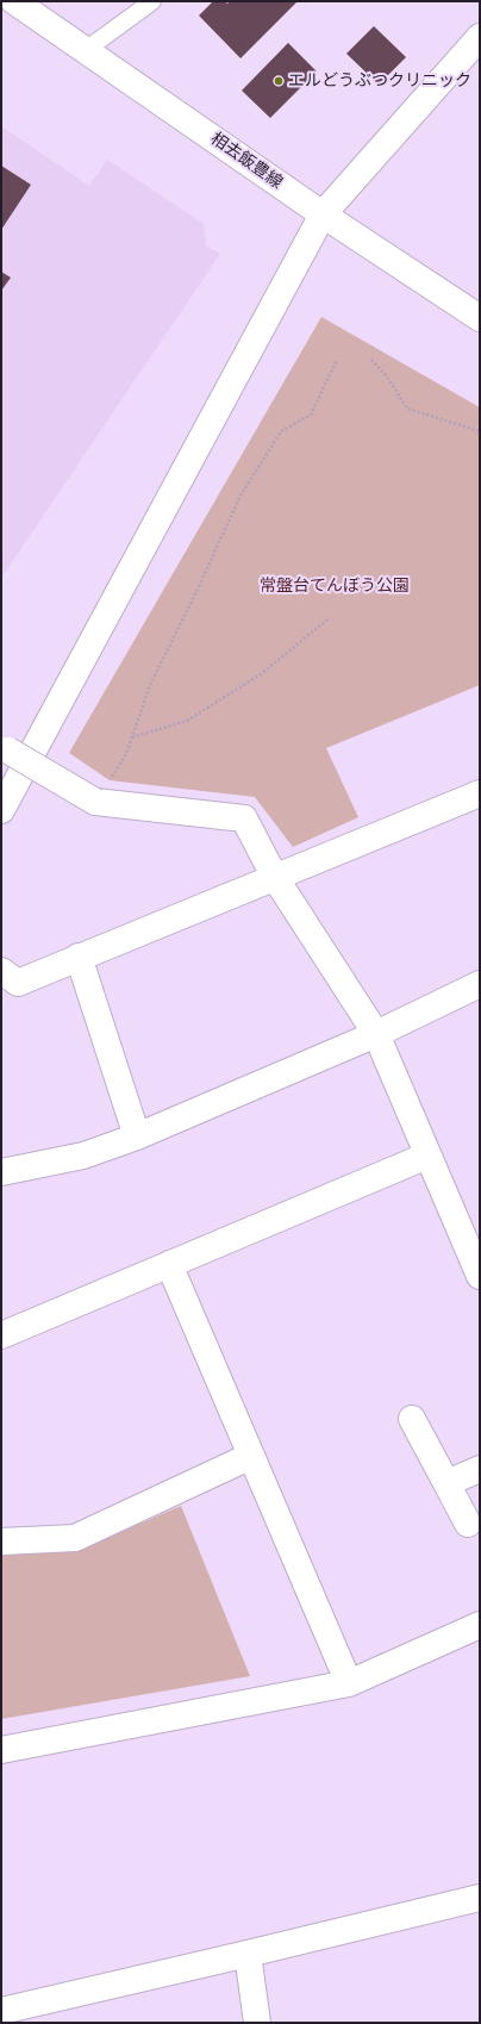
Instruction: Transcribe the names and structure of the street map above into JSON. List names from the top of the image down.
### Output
{
  "streets": {
    "street": ["相去飯豊線"]
  },
  "parks": ["常盤台てんぼう公園"],
  "places": ["エルどうぶつクリニック"]
}
